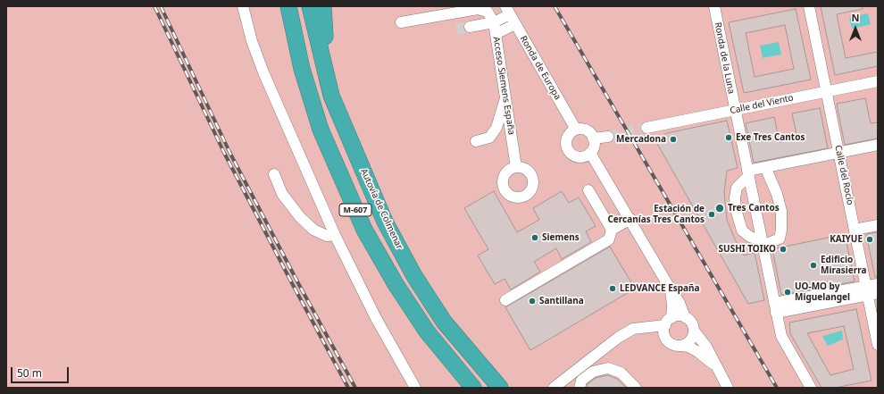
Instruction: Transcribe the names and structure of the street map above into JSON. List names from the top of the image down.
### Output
{
  "streets": {
    "highway": ["Autovía de Colmenar", "M-607"],
    "street": [
      "Ronda de la Luna",
      "Ronda de Europa",
      "Acceso Siemens España",
      "Calle del Viento",
      "Calle del Rocío"
    ]
  },
  "crossings": [
    ["Ronda de la Luna", "Calle del Viento"],
    ["Calle del Viento", "Calle del Rocío"]
  ],
  "places": [
    "Exe Tres Cantos",
    "Mercadona",
    "Tres Cantos",
    "Estación de Cercanías Tres Cantos",
    "Siemens",
    "KAIYUE",
    "SUSHI TOIKO",
    "Edificio Mirasierra",
    "LEDVANCE España",
    "UO-MO by Miguelangel",
    "Santillana"
  ],
  "scale_bar": "50 m",
  "north": "top"
}
